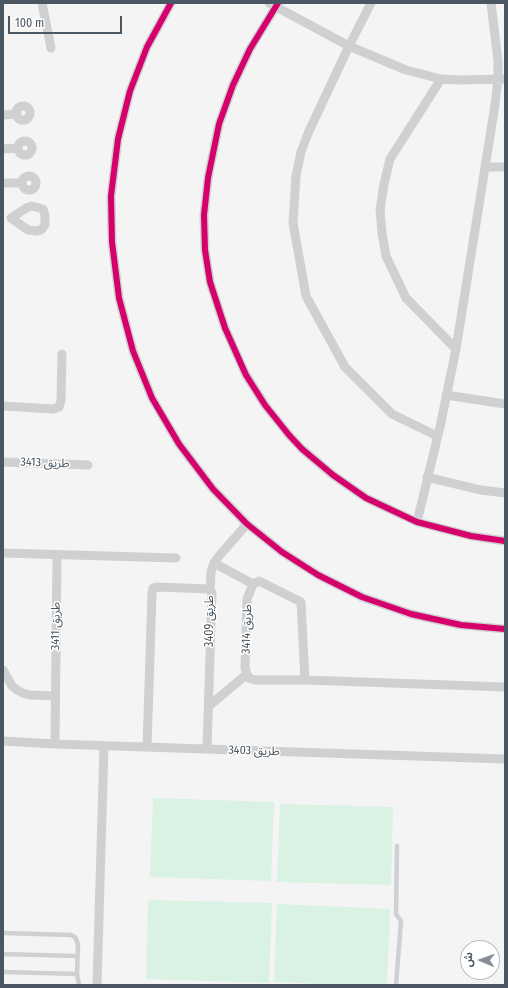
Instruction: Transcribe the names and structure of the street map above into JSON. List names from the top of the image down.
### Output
{
  "streets": {
    "street": [
      "طريق 3413",
      "طريق 3409",
      "طريق 3411",
      "طريق 3414",
      "طريق 3403"
    ]
  },
  "crossings": [
    ["طريق 3409", "طريق 3403"],
    ["طريق 3411", "طريق 3403"]
  ],
  "scale_bar": "100 m",
  "north": "left"
}
